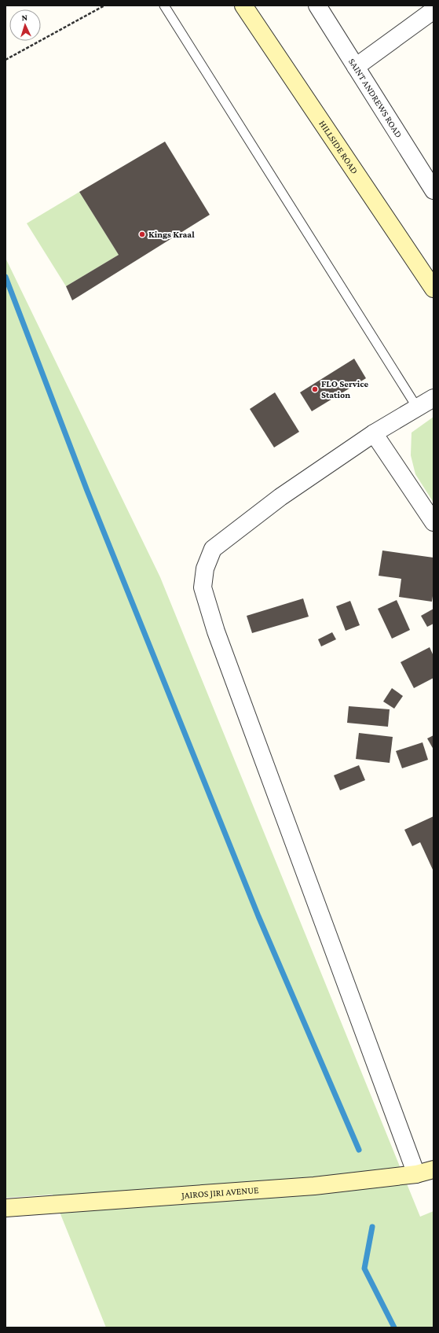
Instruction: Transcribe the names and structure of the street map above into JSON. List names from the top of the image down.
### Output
{
  "streets": {
    "main road": ["HILLSIDE ROAD", "JAIROS JIRI AVENUE"],
    "street": ["SAINT ANDREWS ROAD"]
  },
  "places": ["Kings Kraal", "FLO Service Station"],
  "north": "top"
}
